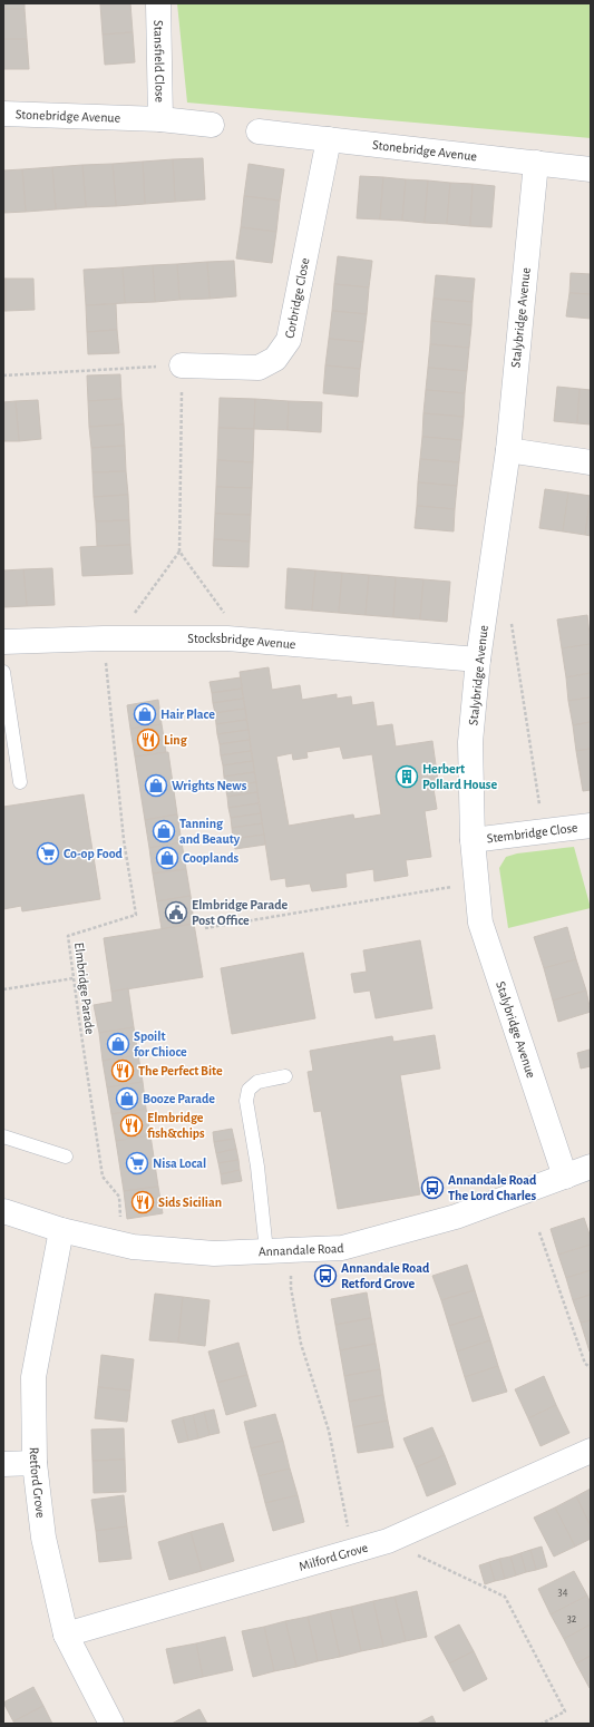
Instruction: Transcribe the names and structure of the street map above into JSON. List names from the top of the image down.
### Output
{
  "streets": {
    "street": [
      "Stansfield Close",
      "Stonebridge Avenue",
      "Corbridge Close",
      "Stalybridge Avenue",
      "Stocksbridge Avenue",
      "Stembridge Close",
      "Annandale Road",
      "Retford Grove",
      "Milford Grove"
    ],
    "path": ["Elmbridge Parade"]
  },
  "crossings": [
    ["Stansfield Close", "Stonebridge Avenue"],
    ["Stonebridge Avenue", "Corbridge Close"],
    ["Stonebridge Avenue", "Stalybridge Avenue"],
    ["Stalybridge Avenue", "Stocksbridge Avenue"],
    ["Stalybridge Avenue", "Stembridge Close"],
    ["Stalybridge Avenue", "Annandale Road"],
    ["Stocksbridge Avenue", "Elmbridge Parade"],
    ["Elmbridge Parade", "Annandale Road"],
    ["Annandale Road", "Retford Grove"],
    ["Retford Grove", "Milford Grove"]
  ],
  "places": {
    "shop": [
      "Hair Place",
      "Wrights News",
      "Tanning and Beauty",
      "Cooplands",
      "Spoilt for Chioce",
      "Booze Parade"
    ],
    "restaurant": [
      "Ling",
      "The Perfect Bite",
      "Elmbridge fish&chips",
      "Sids Sicilian"
    ],
    "building": ["Herbert Pollard House"],
    "supermarket": ["Co-op Food", "Nisa Local"],
    "public building": ["Elmbridge Parade Post Office"],
    "bus stop": ["Annandale Road The Lord Charles", "Annandale Road Retford Grove"]
  },
  "house_numbers": ["34", "32"]
}
